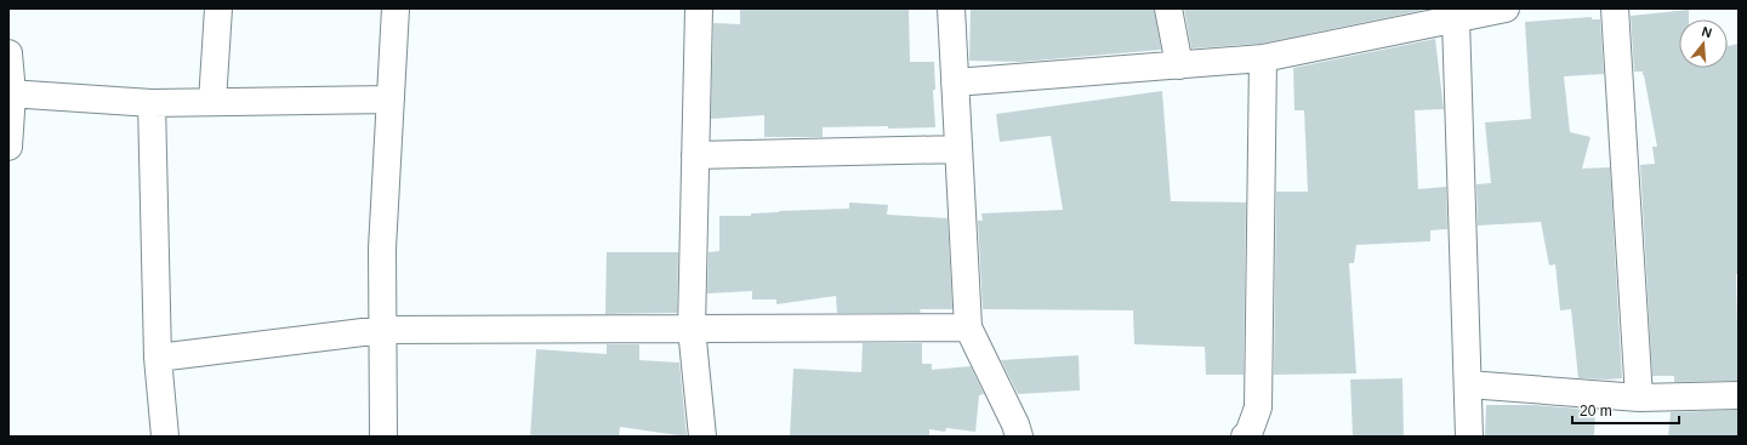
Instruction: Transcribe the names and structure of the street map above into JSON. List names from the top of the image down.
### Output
{
  "scale_bar": "20 m",
  "north": "top"
}
